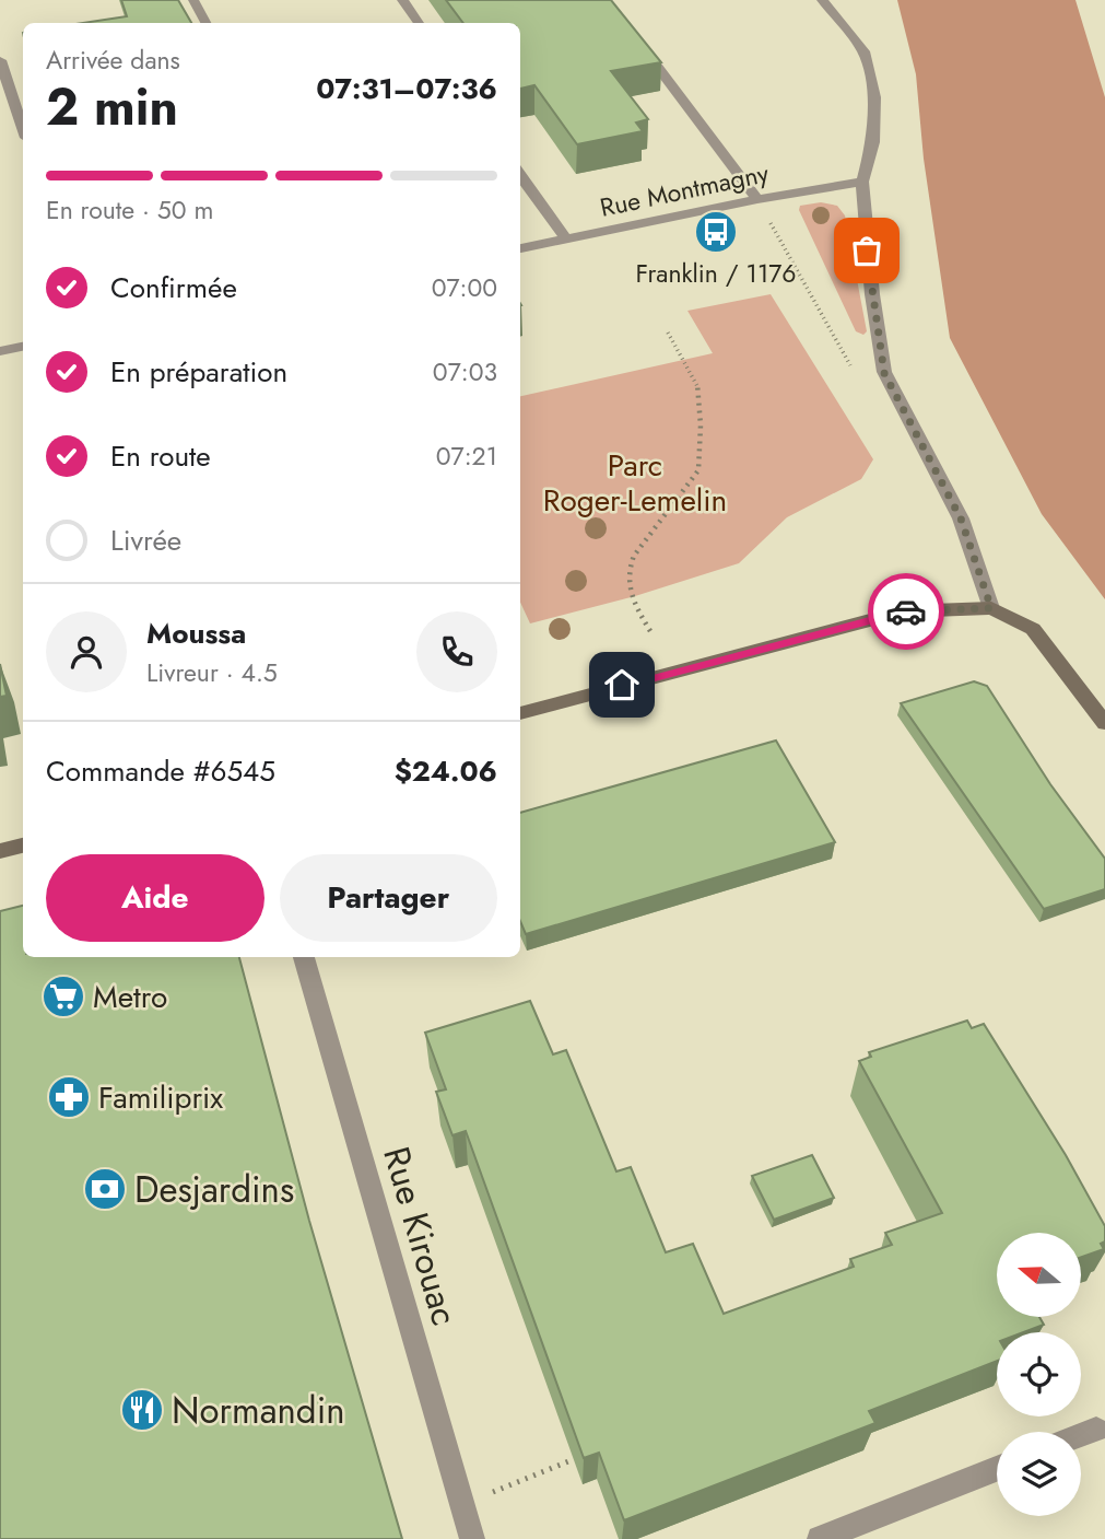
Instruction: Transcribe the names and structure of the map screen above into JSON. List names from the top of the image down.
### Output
{
  "streets": {
    "street": ["Rue Montmagny", "Rue Kirouac"]
  },
  "parks": ["Parc Roger-Lemelin"],
  "places": {
    "bus stop": ["Franklin / 1176"],
    "supermarket": ["Metro"],
    "pharmacy": ["Familiprix"],
    "bank": ["Desjardins"],
    "restaurant": ["Normandin"]
  },
  "north": "left",
  "page": {
    "heading": ["2 min", "Arrivée dans", "07:31–07:36"],
    "panel": [
      "Moussa",
      "Livreur · 4.5",
      "Commande #6545",
      "$24.06"
    ],
    "bar": "En route · 50 m",
    "list": [
      ["Confirmée", "07:00"],
      ["En préparation", "07:03"],
      ["En route", "07:21"],
      "Livrée"
    ],
    "buttons": ["Aide", "Partager"]
  }
}
